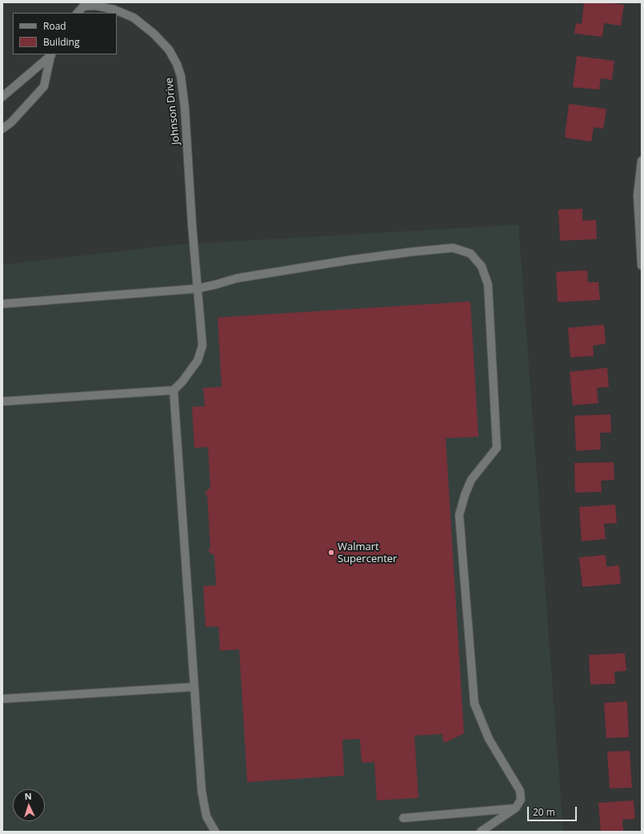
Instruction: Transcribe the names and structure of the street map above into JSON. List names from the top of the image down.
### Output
{
  "streets": {
    "street": ["Johnson Drive"]
  },
  "places": ["Walmart Supercenter"],
  "legend": ["Road", "Building"],
  "scale_bar": "20 m",
  "north": "top"
}
